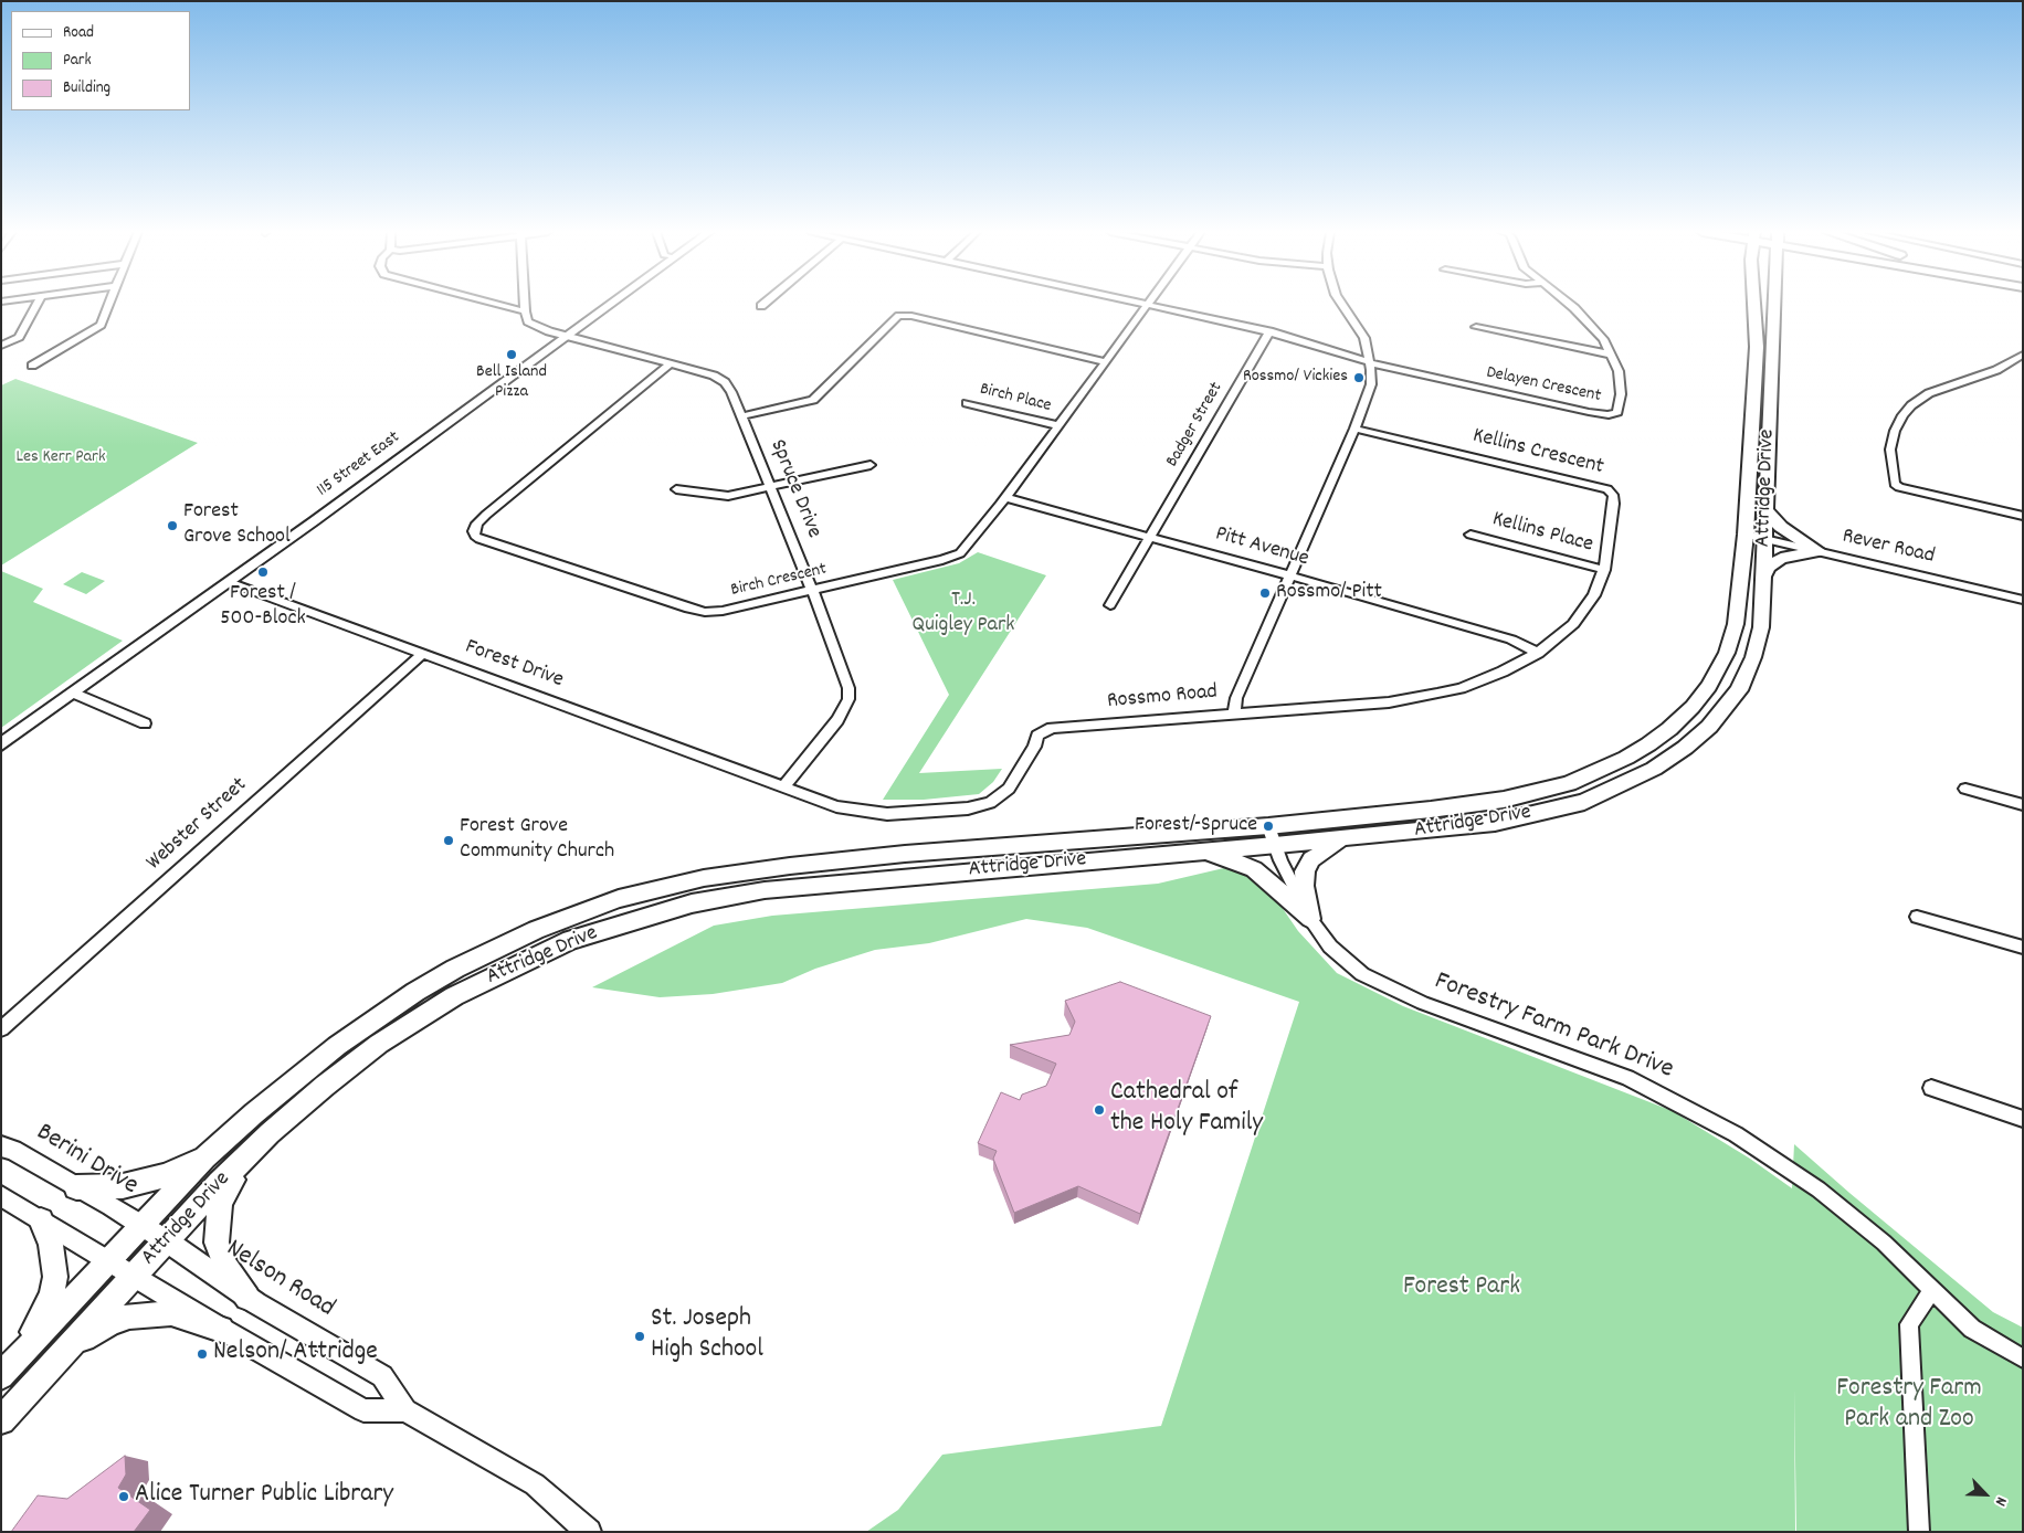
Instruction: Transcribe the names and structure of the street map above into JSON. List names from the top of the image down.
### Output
{
  "streets": {
    "main road": ["Attridge Drive"],
    "street": [
      "Delayen Crescent",
      "Birch Place",
      "Badger Street",
      "Kellins Crescent",
      "115 Street East",
      "Spruce Drive",
      "Kellins Place",
      "Pitt Avenue",
      "Rever Road",
      "Birch Crescent",
      "Forest Drive",
      "Rossmo Road",
      "Webster Street",
      "Forestry Farm Park Drive",
      "Berini Drive",
      "Nelson Road"
    ]
  },
  "crossings": [
    ["Delayen Crescent", "Rossmo Road"],
    ["Birch Place", "Birch Crescent"],
    ["Badger Street", "Pitt Avenue"],
    ["Kellins Crescent", "Kellins Place"],
    ["Kellins Crescent", "Pitt Avenue"],
    ["Kellins Crescent", "Rossmo Road"],
    ["115 Street East", "Spruce Drive"],
    ["115 Street East", "Forest Drive"],
    ["Attridge Drive", "Rever Road"],
    ["Attridge Drive", "Forestry Farm Park Drive"],
    ["Attridge Drive", "Berini Drive"],
    ["Attridge Drive", "Nelson Road"],
    ["Spruce Drive", "Birch Crescent"],
    ["Spruce Drive", "Forest Drive"],
    ["Spruce Drive", "Rossmo Road"],
    ["Pitt Avenue", "Birch Crescent"],
    ["Pitt Avenue", "Rossmo Road"],
    ["Forest Drive", "Rossmo Road"],
    ["Forest Drive", "Webster Street"],
    ["Berini Drive", "Nelson Road"]
  ],
  "parks": [
    "Les Kerr Park",
    "T.J. Quigley Park",
    "Forest Park",
    "Forestry Farm Park and Zoo"
  ],
  "places": [
    "Bell Island Pizza",
    "Rossmo/ Vickies",
    "Forest Grove School",
    "Forest / 500-Block",
    "Rossmo/ Pitt",
    "Forest/ Spruce",
    "Forest Grove Community Church",
    "Cathedral of the Holy Family",
    "St. Joseph High School",
    "Nelson/ Attridge",
    "Alice Turner Public Library"
  ],
  "legend": ["Road", "Park", "Building"],
  "north": "bottom right"
}
